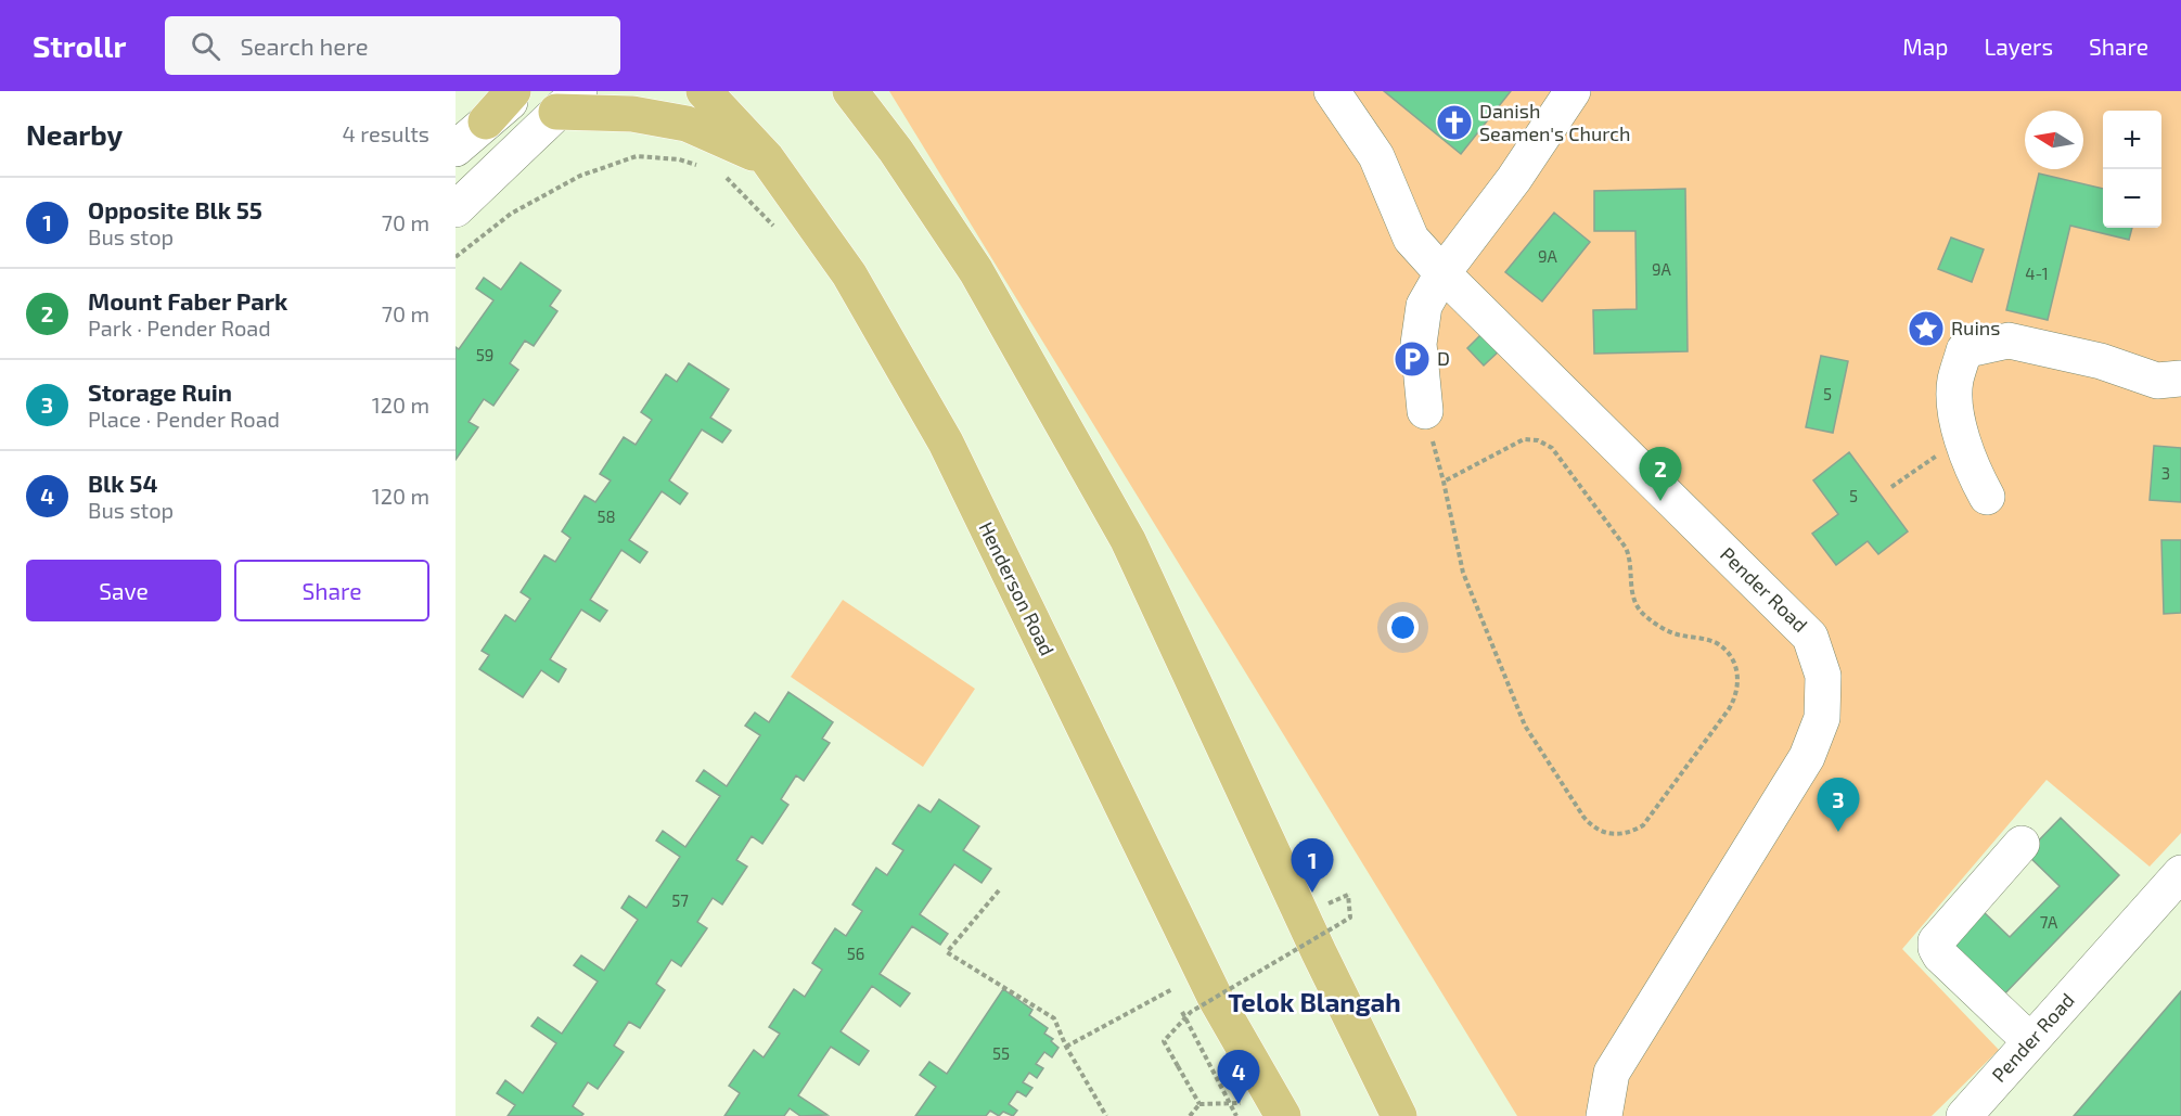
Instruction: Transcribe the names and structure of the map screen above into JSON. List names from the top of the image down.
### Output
{
  "streets": {
    "main road": ["Henderson Road"],
    "street": ["Pender Road"]
  },
  "districts": ["Telok Blangah"],
  "places": {
    "church": ["Danish Seamen's Church"],
    "place": ["Ruins"],
    "parking": ["D"]
  },
  "house_numbers": [
    "9A",
    "9A",
    "4-1",
    "59",
    "5",
    "3",
    "5",
    "58",
    "57",
    "7A",
    "56",
    "55"
  ],
  "north": "left",
  "page": {
    "header": "Strollr",
    "search": "Search here",
    "nav": ["Map", "Layers", "Share"],
    "heading": ["Nearby", "4 results"],
    "map_buttons": ["+", "−"],
    "list": [
      {
        "mark": "1",
        "name": "Opposite Blk 55",
        "note": "Bus stop",
        "value": "70 m"
      },
      {
        "mark": "2",
        "name": "Mount Faber Park",
        "note": "Park · Pender Road",
        "value": "70 m"
      },
      {
        "mark": "3",
        "name": "Storage Ruin",
        "note": "Place · Pender Road",
        "value": "120 m"
      },
      {
        "mark": "4",
        "name": "Blk 54",
        "note": "Bus stop",
        "value": "120 m"
      }
    ],
    "pins": [
      "2",
      "3",
      "1",
      "4"
    ],
    "buttons": ["Save", "Share"]
  }
}
